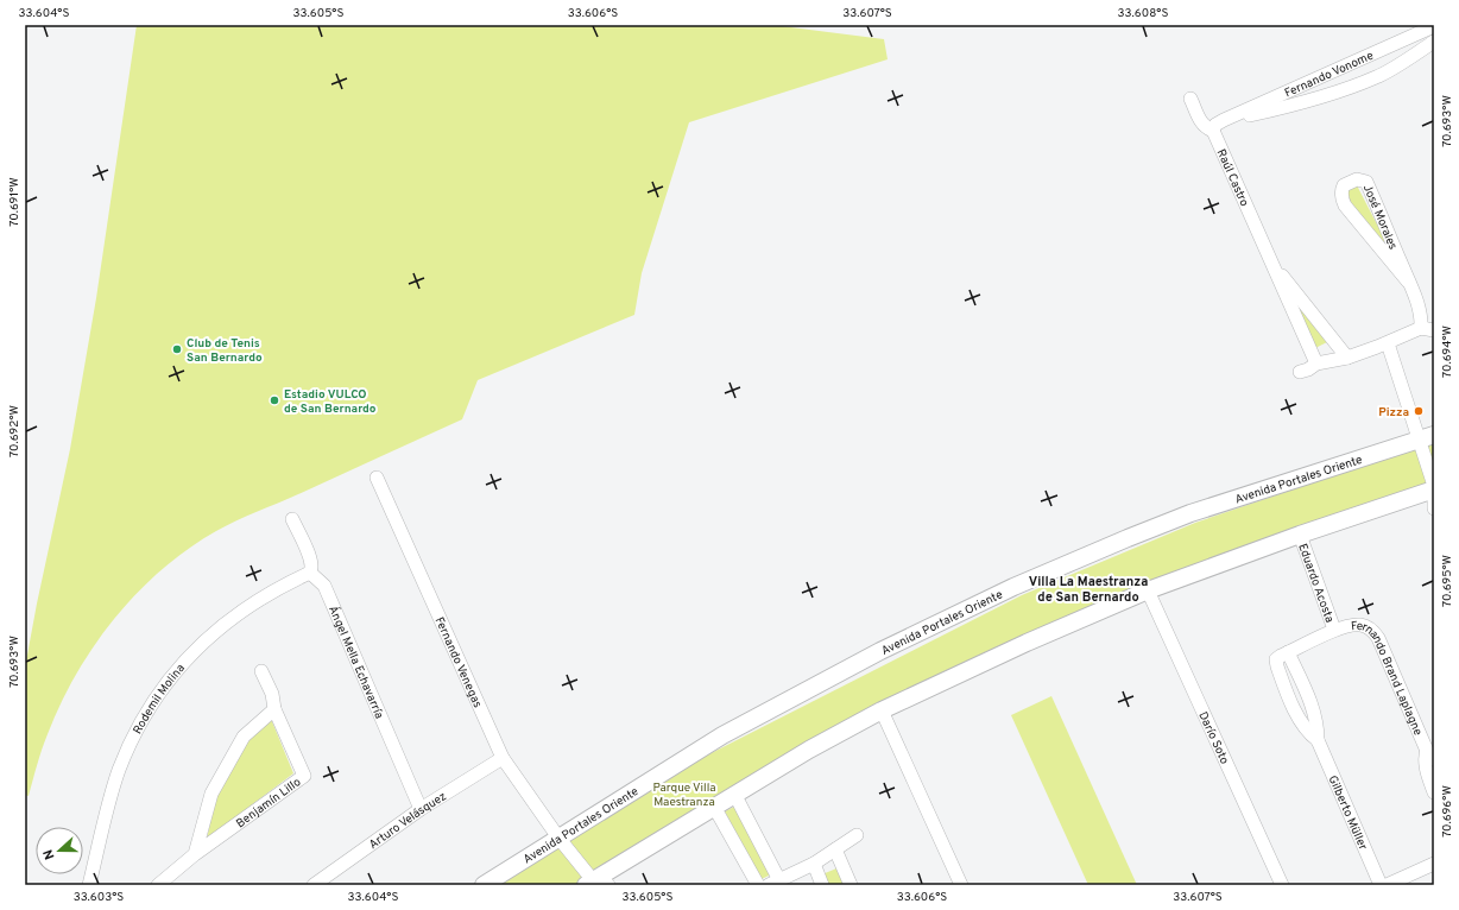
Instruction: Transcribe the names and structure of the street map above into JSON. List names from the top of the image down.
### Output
{
  "streets": {
    "street": [
      "Fernando Vonome",
      "Raúl Castro",
      "José Morales",
      "Avenida Portales Oriente",
      "Eduardo Acosta",
      "Ángel Mella Echavarría",
      "Fernando Venegas",
      "Fernando Brand Laplagne",
      "Rodemil Molina",
      "Darío Soto",
      "Benjamín Lillo",
      "Gilberto Müller",
      "Arturo Velásquez"
    ]
  },
  "crossings": [
    ["Fernando Vonome", "Raúl Castro"],
    ["Avenida Portales Oriente", "Fernando Venegas"],
    ["Eduardo Acosta", "Fernando Brand Laplagne"],
    ["Eduardo Acosta", "Gilberto Müller"],
    ["Ángel Mella Echavarría", "Rodemil Molina"],
    ["Ángel Mella Echavarría", "Arturo Velásquez"],
    ["Fernando Venegas", "Arturo Velásquez"],
    ["Fernando Brand Laplagne", "Gilberto Müller"]
  ],
  "districts": ["Villa La Maestranza de San Bernardo"],
  "parks": ["Parque Villa Maestranza"],
  "places": ["Club de Tenis San Bernardo", "Estadio VULCO de San Bernardo", "Pizza"],
  "north": "left",
  "coordinates": [
    "33.604°S",
    "33.605°S",
    "33.606°S",
    "33.607°S",
    "33.608°S",
    "70.693°W",
    "70.691°W",
    "70.694°W",
    "70.692°W",
    "70.695°W",
    "70.696°W",
    "33.603°S"
  ]
}
